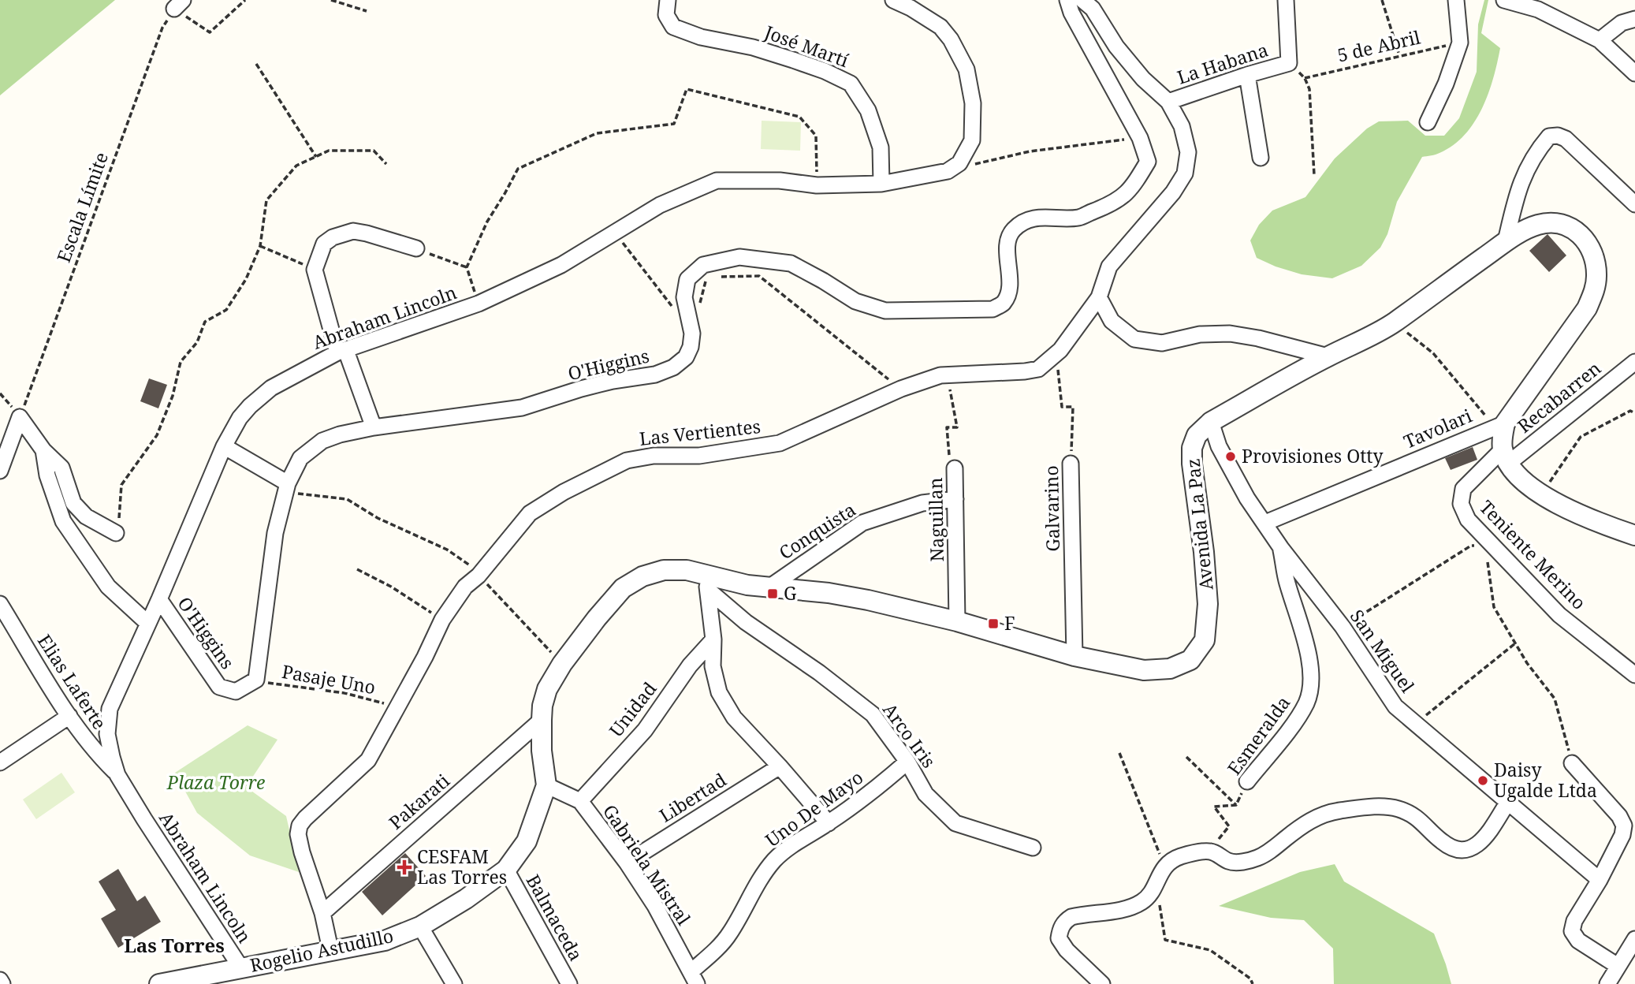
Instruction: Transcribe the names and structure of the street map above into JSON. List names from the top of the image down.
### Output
{
  "streets": {
    "street": [
      "José Martí",
      "La Habana",
      "Abraham Lincoln",
      "O'Higgins",
      "Recabarren",
      "Tavolari",
      "Las Vertientes",
      "Galvarino",
      "Naguillan",
      "Avenida La Paz",
      "Conquista",
      "Teniente Merino",
      "San Miguel",
      "Elias Laferte",
      "Unidad",
      "Arco Iris",
      "Esmeralda",
      "Libertad",
      "Pakarati",
      "Uno De Mayo",
      "Gabriela Mistral",
      "Balmaceda",
      "Rogelio Astudillo"
    ],
    "path": ["5 de Abril", "Escala Límite", "Pasaje Uno"]
  },
  "crossings": [
    ["José Martí", "Abraham Lincoln"],
    ["La Habana", "Las Vertientes"],
    ["Abraham Lincoln", "O'Higgins"],
    ["Abraham Lincoln", "Elias Laferte"],
    ["Abraham Lincoln", "Rogelio Astudillo"],
    ["O'Higgins", "Pasaje Uno"],
    ["Recabarren", "Teniente Merino"],
    ["Tavolari", "Avenida La Paz"],
    ["Tavolari", "San Miguel"],
    ["Las Vertientes", "Naguillan"],
    ["Las Vertientes", "Pasaje Uno"],
    ["Las Vertientes", "Pakarati"],
    ["Las Vertientes", "Rogelio Astudillo"],
    ["Galvarino", "Avenida La Paz"],
    ["Naguillan", "Avenida La Paz"],
    ["Naguillan", "Conquista"],
    ["Avenida La Paz", "Conquista"],
    ["Avenida La Paz", "San Miguel"],
    ["Avenida La Paz", "Arco Iris"],
    ["Avenida La Paz", "Pakarati"],
    ["Avenida La Paz", "Rogelio Astudillo"],
    ["San Miguel", "Esmeralda"],
    ["Unidad", "Gabriela Mistral"],
    ["Arco Iris", "Uno De Mayo"],
    ["Libertad", "Gabriela Mistral"],
    ["Pakarati", "Rogelio Astudillo"],
    ["Uno De Mayo", "Gabriela Mistral"],
    ["Gabriela Mistral", "Rogelio Astudillo"],
    ["Balmaceda", "Rogelio Astudillo"]
  ],
  "districts": ["Las Torres"],
  "parks": ["Plaza Torre"],
  "places": {
    "other": ["Provisiones Otty", "Daisy Ugalde Ltda"],
    "transit": ["G", "F"],
    "health": ["CESFAM Las Torres"]
  }
}
